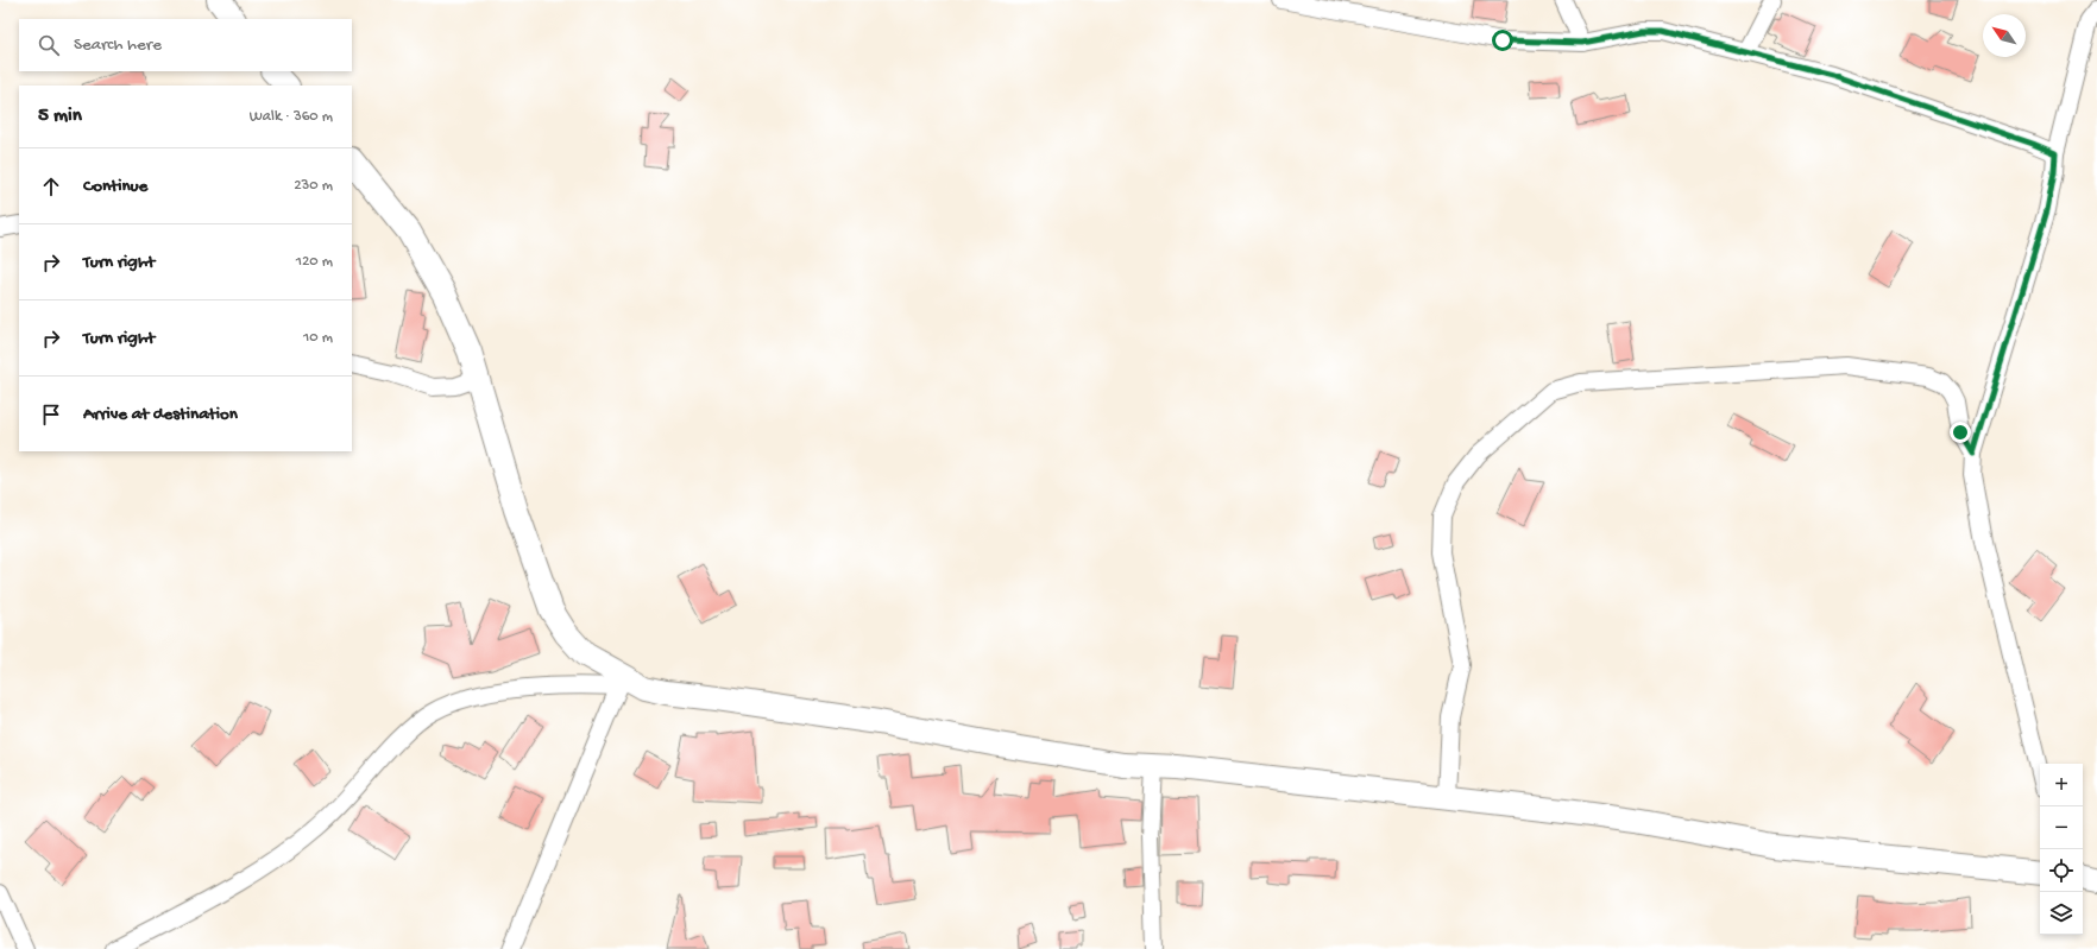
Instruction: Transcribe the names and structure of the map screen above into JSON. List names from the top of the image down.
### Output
{
  "north": "top left",
  "page": {
    "search": "Search here",
    "heading": ["5 min", "Walk · 360 m"],
    "list": [
      ["Continue", "230 m"],
      ["Turn right", "120 m"],
      ["Turn right", "10 m"],
      "Arrive at destination"
    ],
    "map_buttons": ["+", "−"]
  }
}
